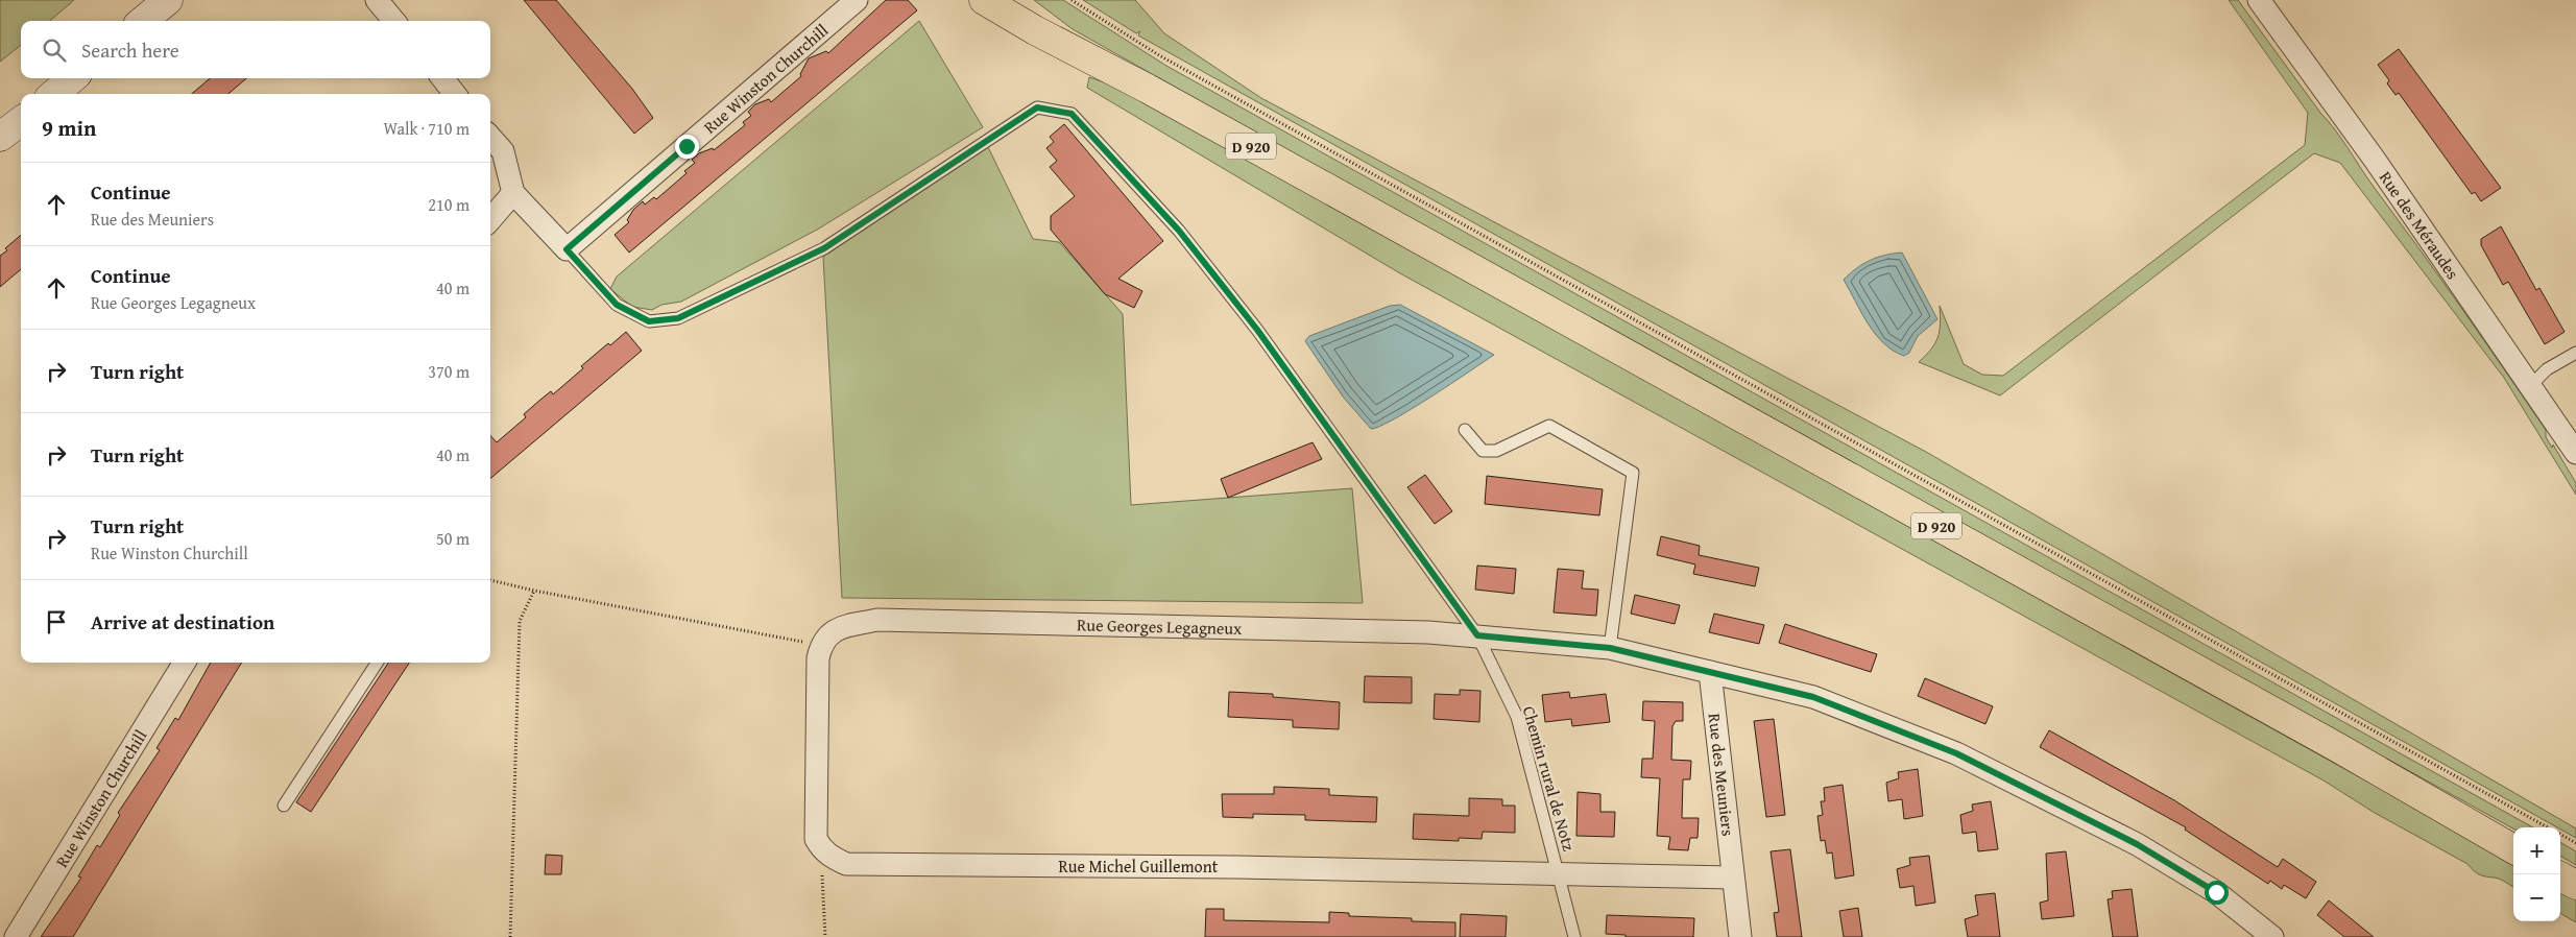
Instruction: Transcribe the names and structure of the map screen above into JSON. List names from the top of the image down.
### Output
{
  "streets": {
    "main road": ["D 920"],
    "street": [
      "Rue Winston Churchill",
      "Rue des Méraudes",
      "Rue Georges Legagneux",
      "Rue des Meuniers",
      "Rue Michel Guillemont"
    ],
    "lane": ["Chemin rural de Notz"]
  },
  "crossings": [
    ["Rue Winston Churchill", "Chemin rural de Notz"],
    ["Rue Georges Legagneux", "Chemin rural de Notz"],
    ["Chemin rural de Notz", "Rue Michel Guillemont"]
  ],
  "page": {
    "search": "Search here",
    "heading": ["9 min", "Walk · 710 m"],
    "list": [
      ["Continue", "Rue des Meuniers", "210 m"],
      ["Continue", "Rue Georges Legagneux", "40 m"],
      ["Turn right", "370 m"],
      ["Turn right", "40 m"],
      ["Turn right", "Rue Winston Churchill", "50 m"],
      "Arrive at destination"
    ],
    "map_buttons": ["+", "−"]
  }
}
